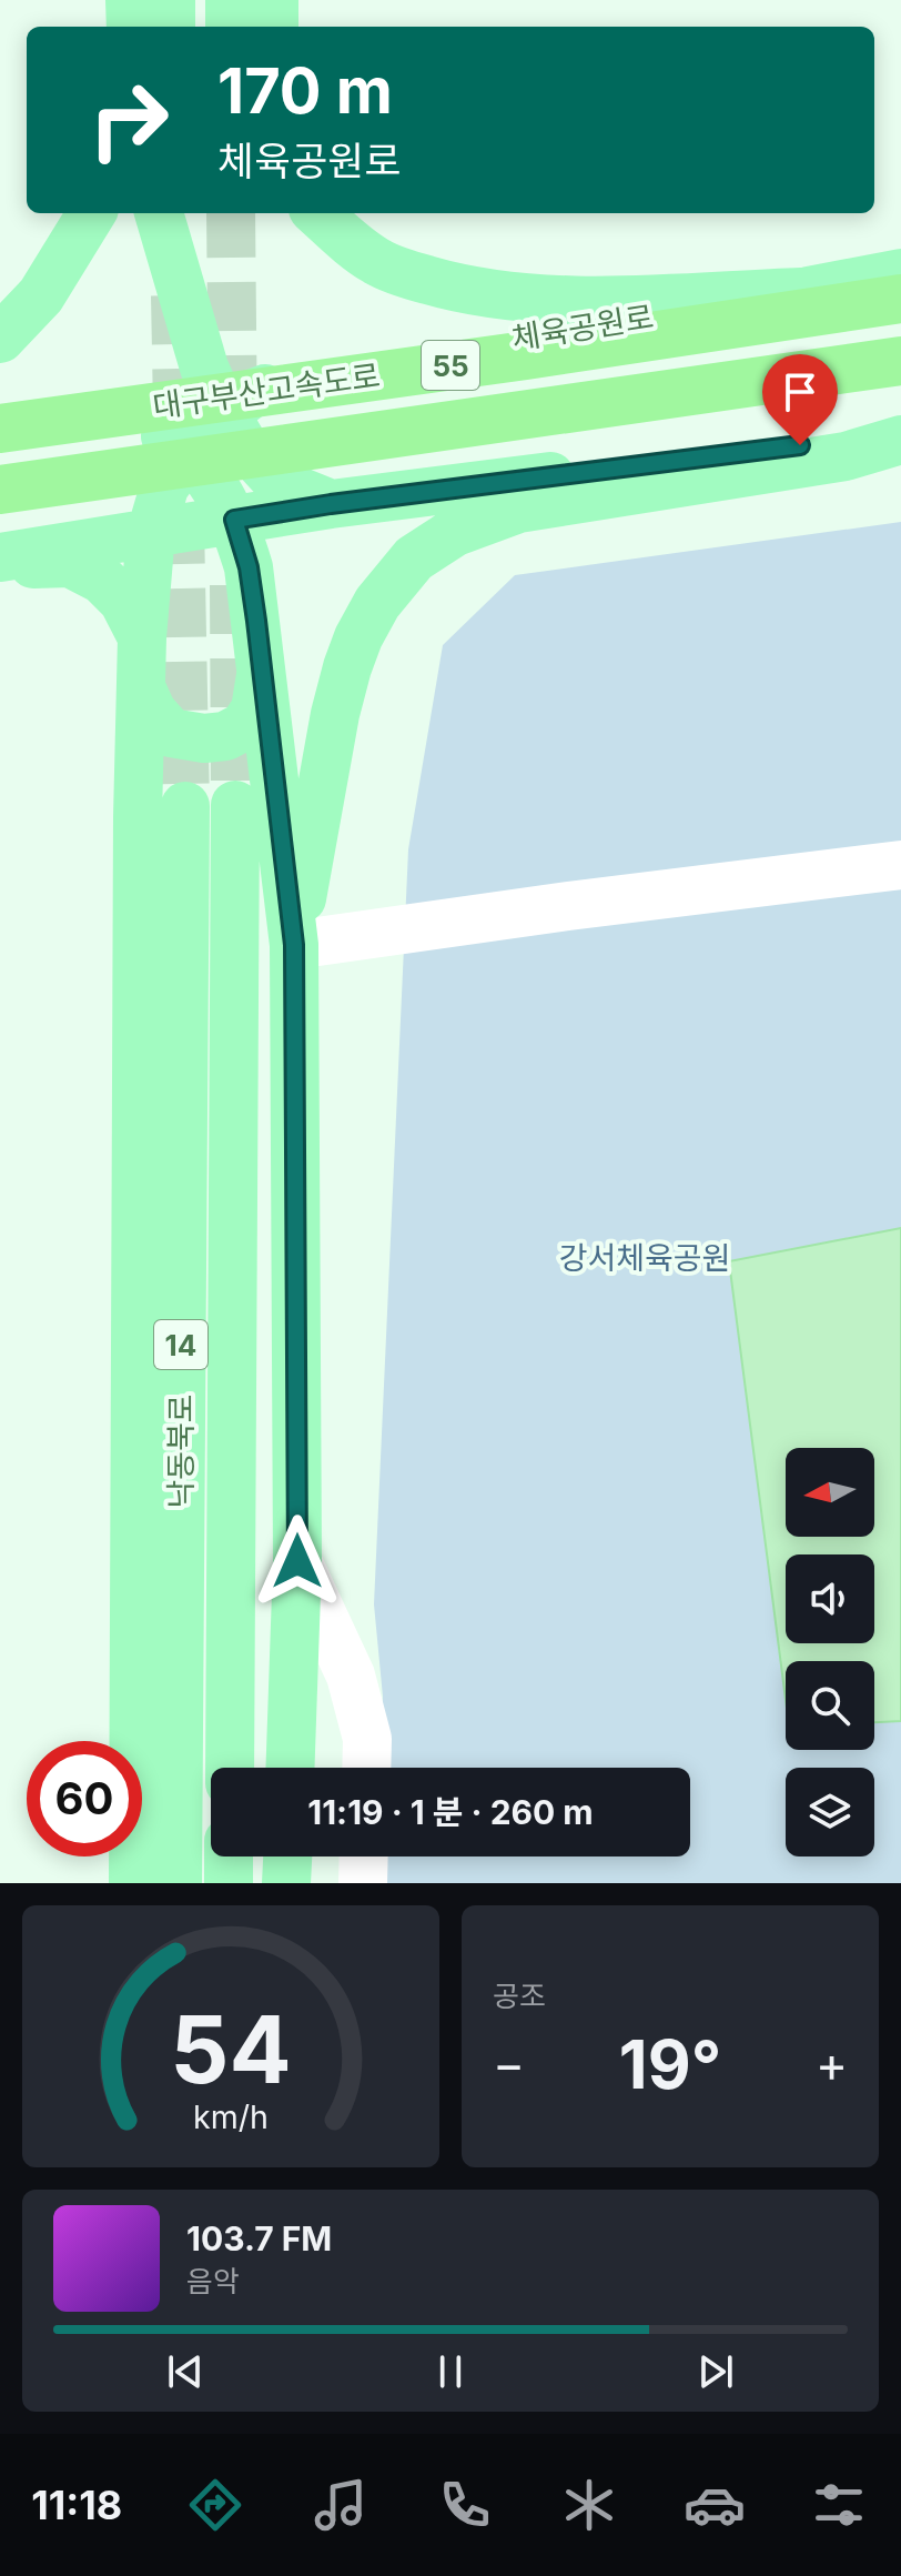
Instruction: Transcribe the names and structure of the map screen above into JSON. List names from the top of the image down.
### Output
{
  "streets": {
    "highway": ["55", "대구부산고속도로"],
    "main road": ["체육공원로", "14", "낙동북로"]
  },
  "parks": ["강서체육공원"],
  "north": "left",
  "page": {
    "turn": ["170 m", "체육공원로"],
    "limit": "60",
    "trip": "11:19 · 1 분 · 260 m",
    "tile": "공조",
    "heat": ["−", "19°", "+"],
    "song": ["103.7 FM", "음악"],
    "tabs": "11:18",
    "gauge": ["54", "km/h"]
  }
}
